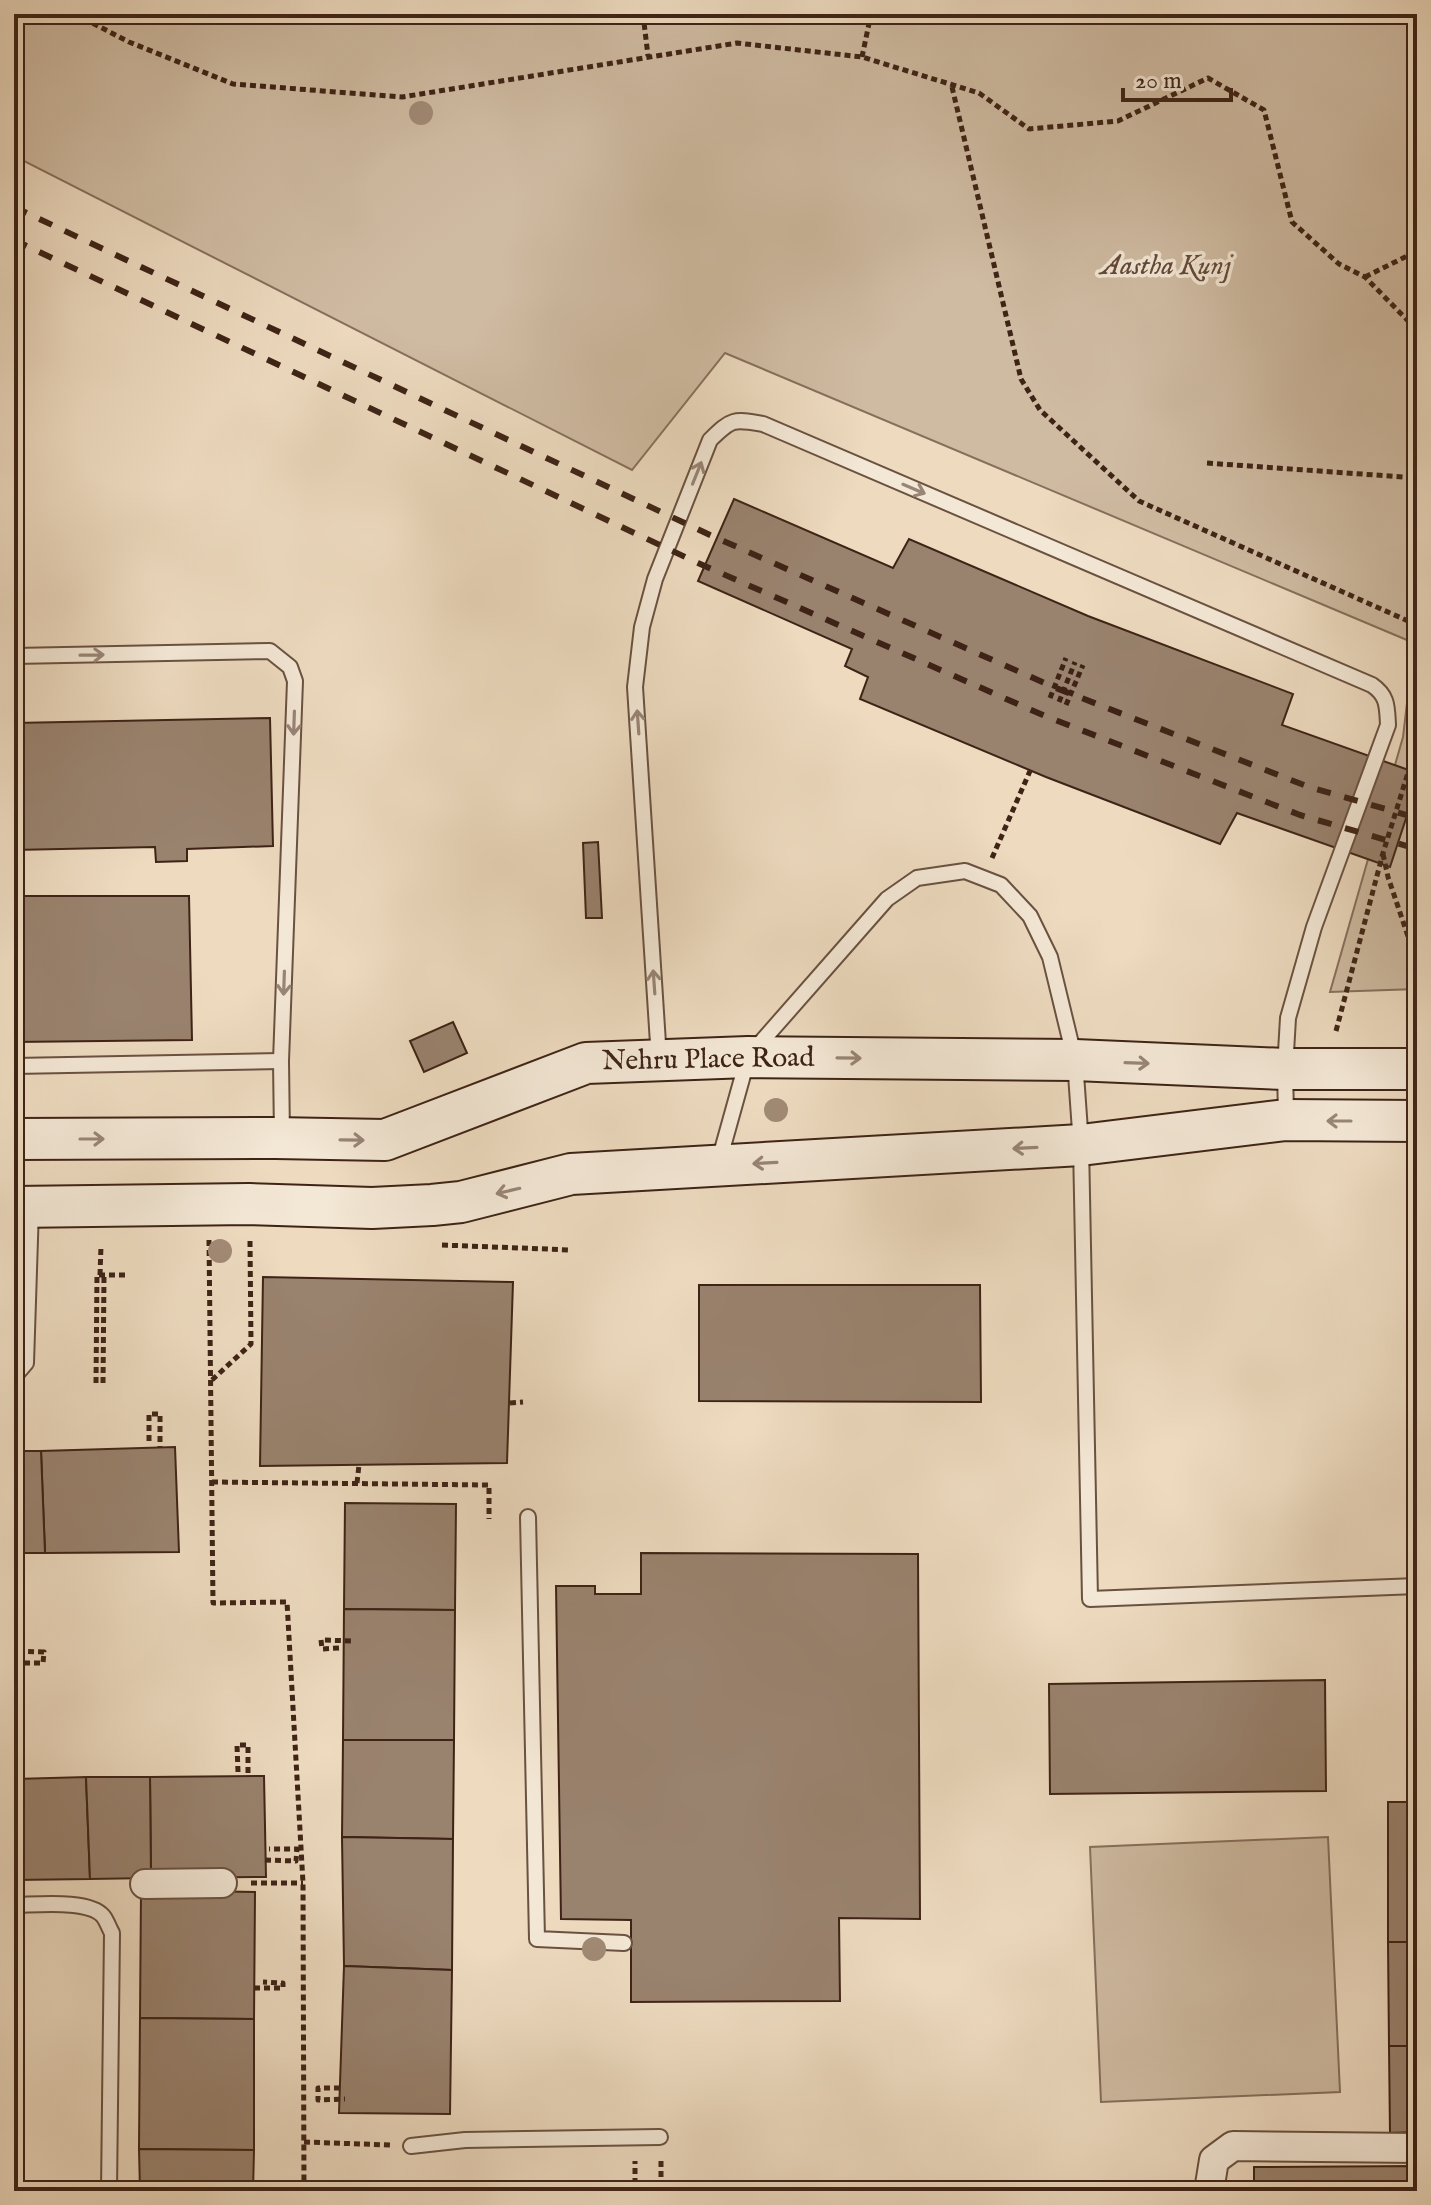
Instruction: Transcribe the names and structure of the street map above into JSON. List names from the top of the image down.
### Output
{
  "streets": {
    "street": ["Nehru Place Road"]
  },
  "parks": ["Aastha Kunj"],
  "scale_bar": "20 m"
}
